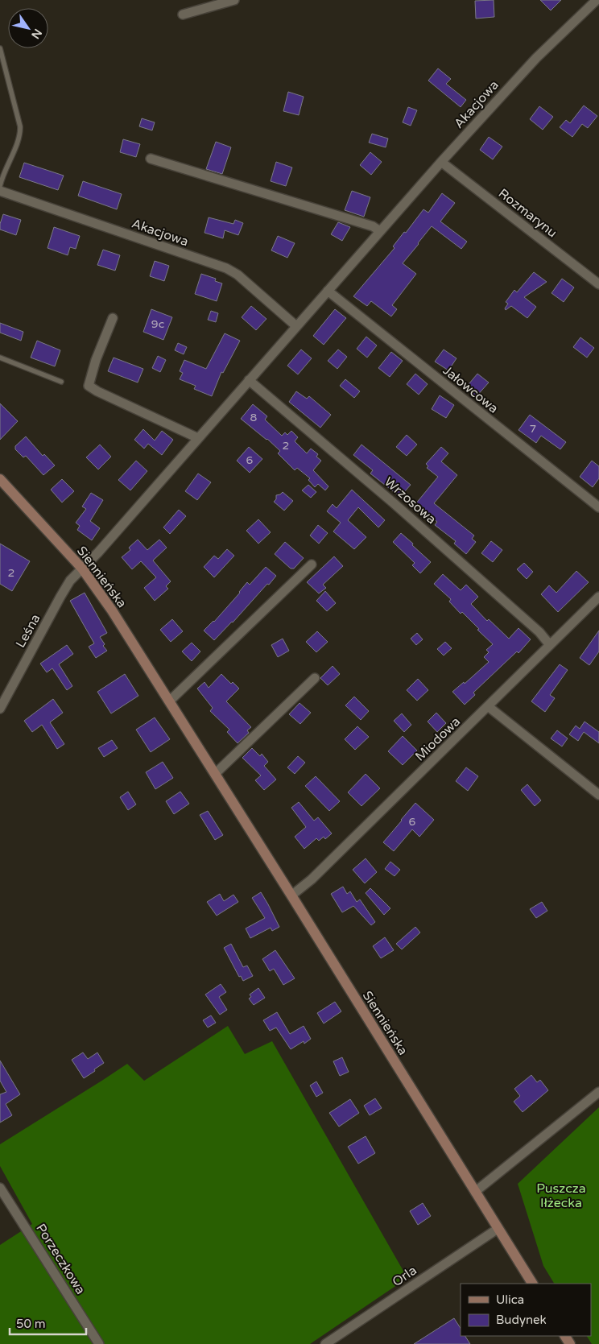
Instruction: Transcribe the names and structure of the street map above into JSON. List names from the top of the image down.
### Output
{
  "streets": {
    "main road": ["Siennieńska"],
    "street": [
      "Akacjowa",
      "Rozmarynu",
      "Jałowcowa",
      "Wrzosowa",
      "Leśna",
      "Miodowa",
      "Porzeczkowa",
      "Orla"
    ]
  },
  "crossings": [
    ["Akacjowa", "Rozmarynu"],
    ["Akacjowa", "Jałowcowa"],
    ["Akacjowa", "Wrzosowa"],
    ["Akacjowa", "Siennieńska"],
    ["Akacjowa", "Leśna"],
    ["Wrzosowa", "Miodowa"],
    ["Siennieńska", "Leśna"],
    ["Siennieńska", "Miodowa"],
    ["Siennieńska", "Orla"]
  ],
  "parks": ["Puszcza Iłżecka"],
  "house_numbers": [
    "9c",
    "8",
    "7",
    "2",
    "6",
    "2",
    "6"
  ],
  "legend": ["Ulica", "Budynek"],
  "scale_bar": "50 m",
  "north": "bottom right"
}
